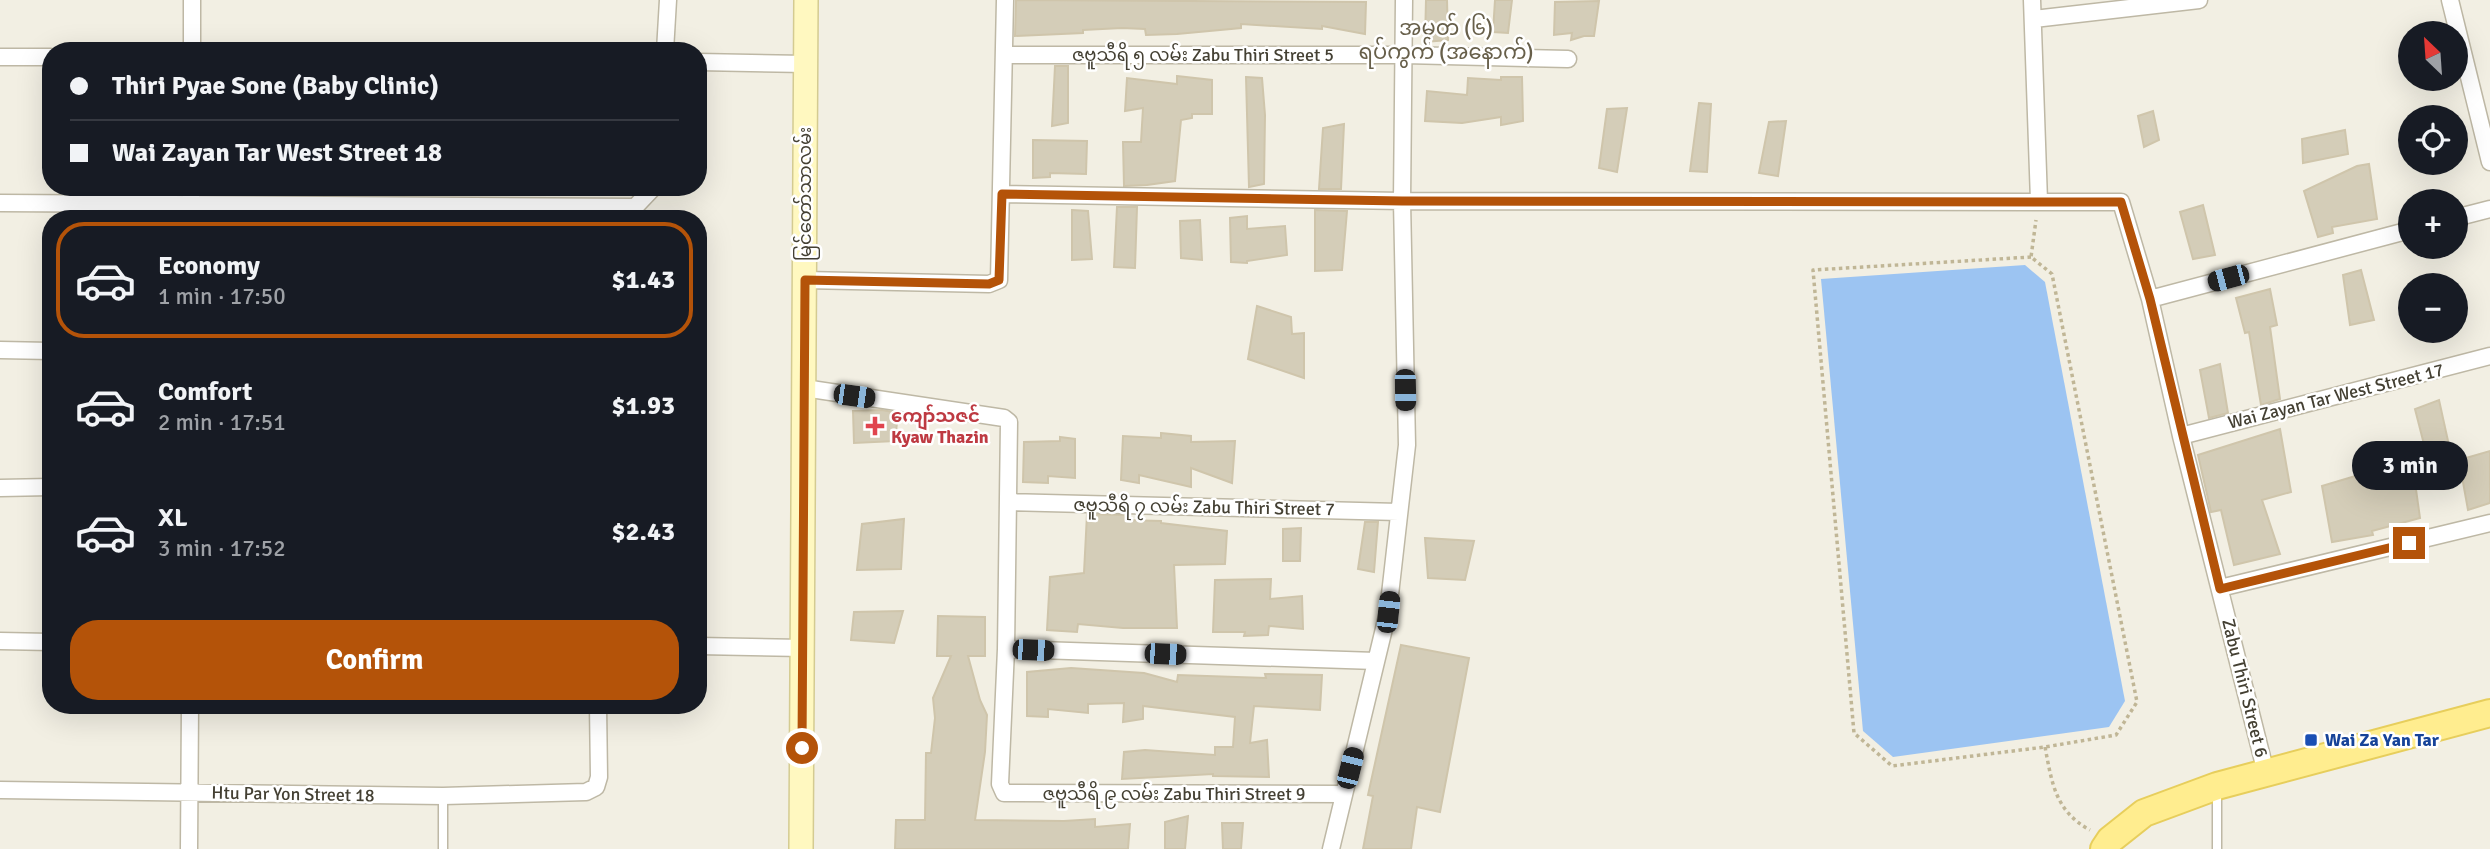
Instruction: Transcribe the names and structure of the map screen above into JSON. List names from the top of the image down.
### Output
{
  "streets": {
    "main road": ["မြင်တော်သာလမ်း"],
    "street": [
      "ဇဗူသီရိ ၅ လမ်း Zabu Thiri Street 5",
      "Wai Zayan Tar West Street 17",
      "ဇဗူသီရိ ၇ လမ်း Zabu Thiri Street 7",
      "Zabu Thiri Street 6",
      "Htu Par Yon Street 18",
      "ဇဗူသီရိ ၉ လမ်း Zabu Thiri Street 9"
    ]
  },
  "crossings": [
    ["Wai Zayan Tar West Street 17", "Zabu Thiri Street 6"]
  ],
  "districts": ["အမှတ် (၆) ရပ်ကွက် (အနောက်)"],
  "places": {
    "health": ["ကျော်သဇင် Kyaw Thazin"],
    "transit": ["Wai Za Yan Tar"]
  },
  "north": "top left",
  "page": {
    "map_buttons": ["+", "−"],
    "banner": ["Thiri Pyae Sone (Baby Clinic)", "Wai Zayan Tar West Street 18"],
    "list": [
      {
        "name": "Economy",
        "note": "1 min · 17:50",
        "value": "$1.43"
      },
      {
        "name": "Comfort",
        "note": "2 min · 17:51",
        "value": "$1.93"
      },
      {
        "name": "XL",
        "note": "3 min · 17:52",
        "value": "$2.43"
      }
    ],
    "bubble": "3 min",
    "buttons": "Confirm"
  }
}
